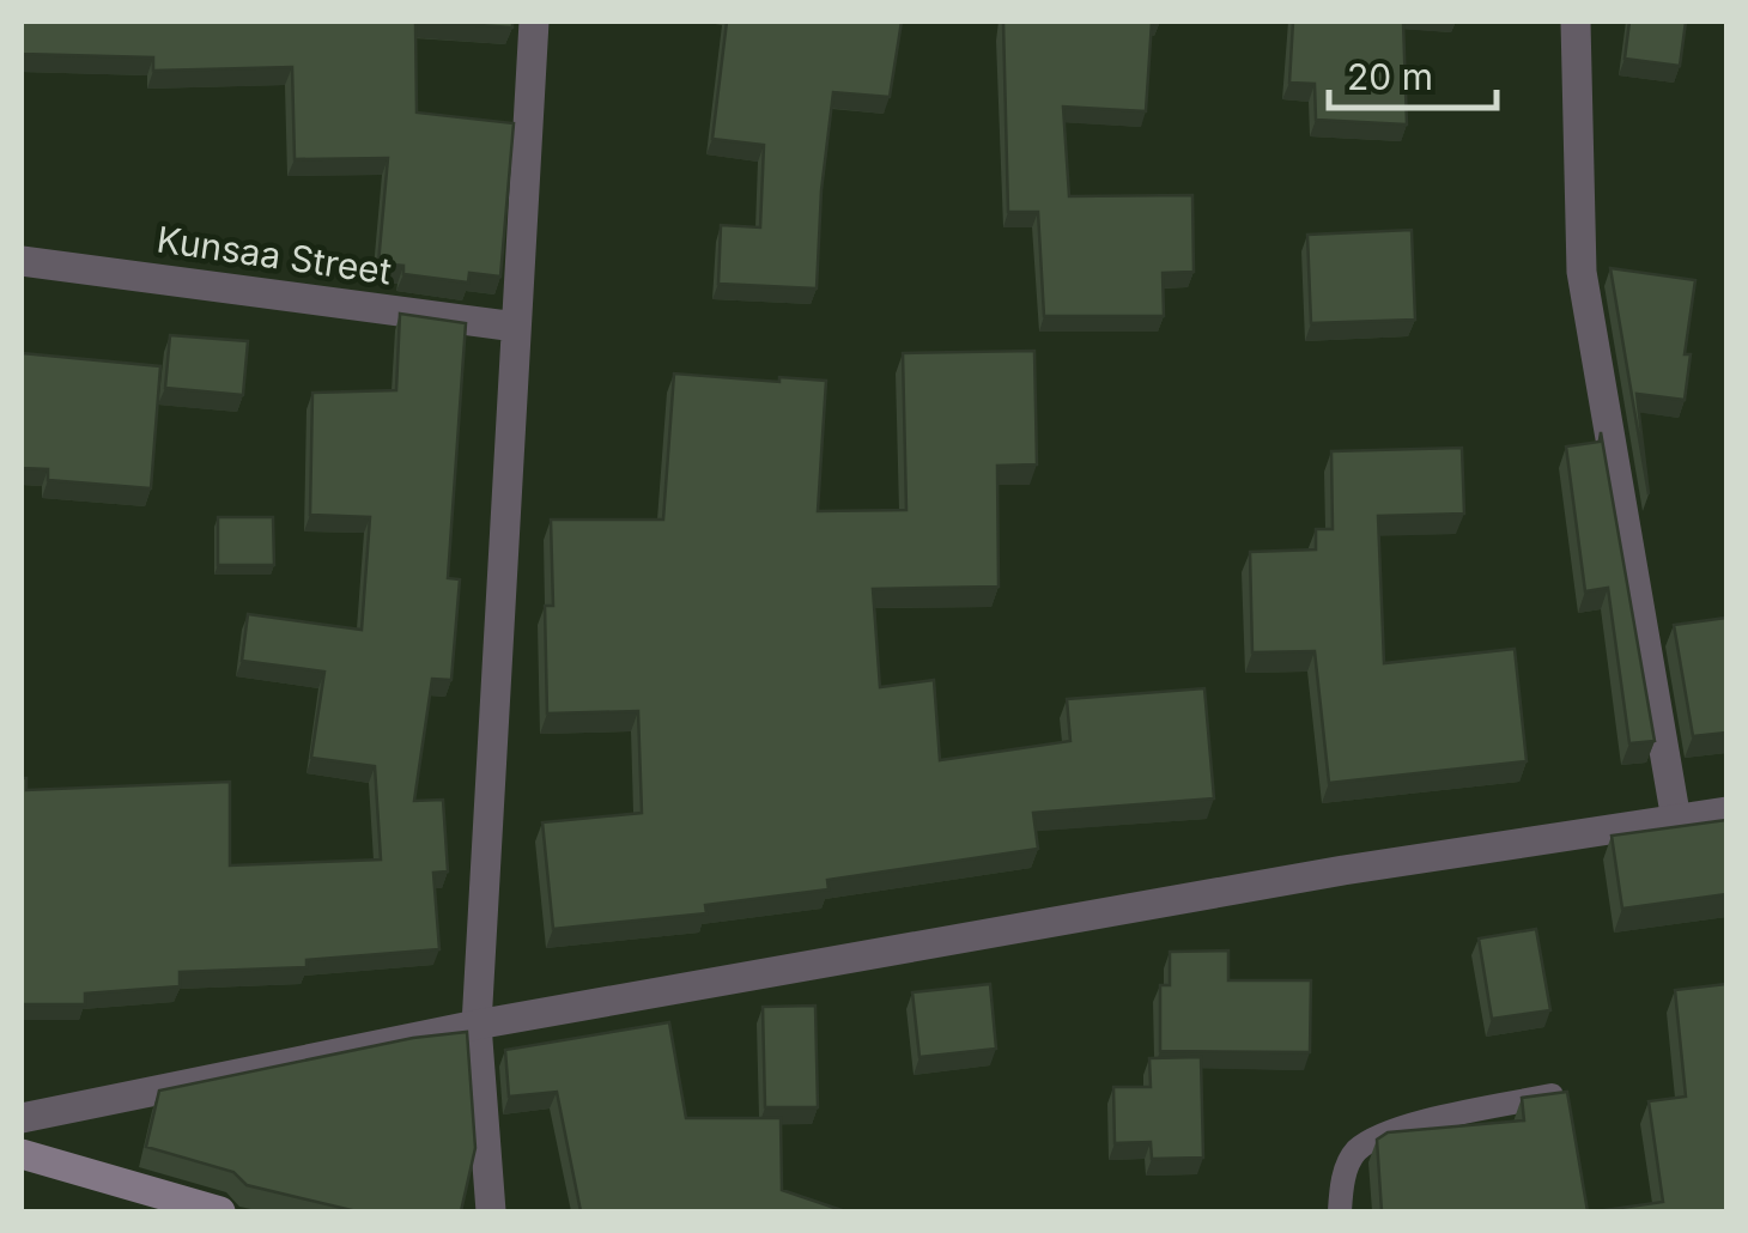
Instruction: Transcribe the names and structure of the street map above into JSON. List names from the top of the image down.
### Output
{
  "streets": {
    "street": ["Kunsaa Street"]
  },
  "scale_bar": "20 m"
}
